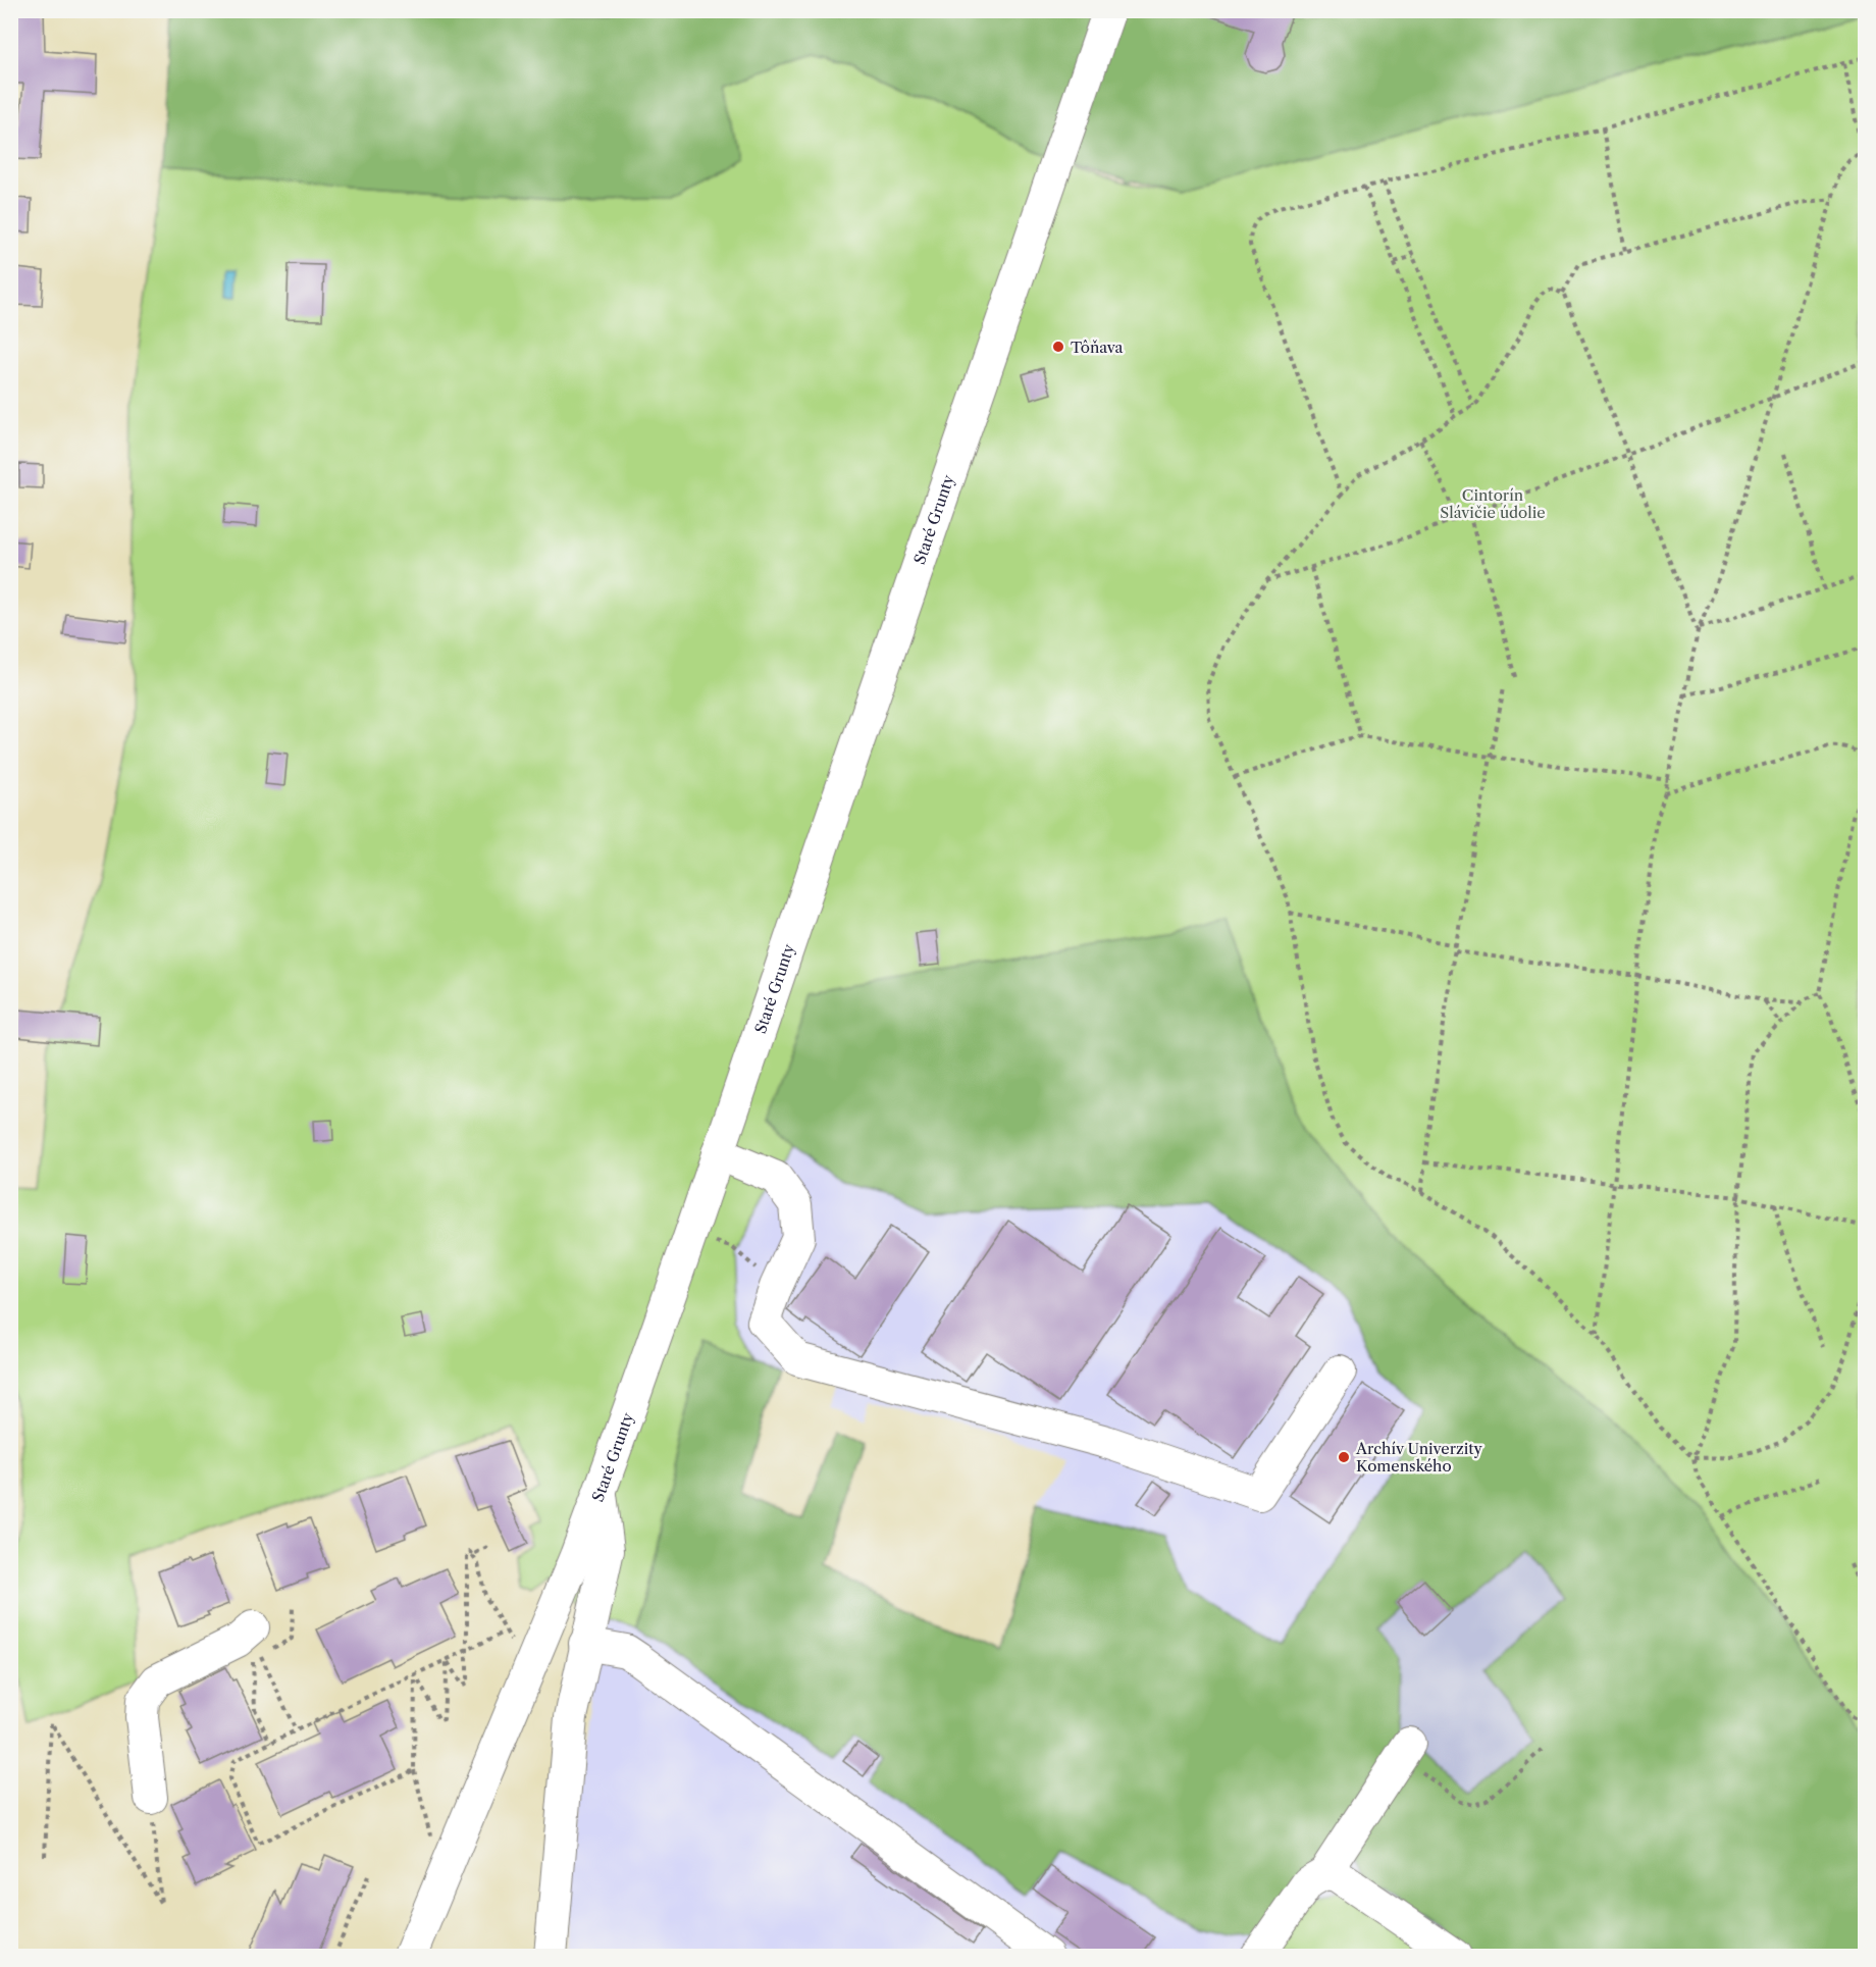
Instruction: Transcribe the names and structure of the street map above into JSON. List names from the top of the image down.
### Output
{
  "streets": {
    "street": ["Staré Grunty"]
  },
  "parks": ["Cintorín Slávičie údolie"],
  "places": ["Tôňava", "Archív Univerzity Komenského"]
}
